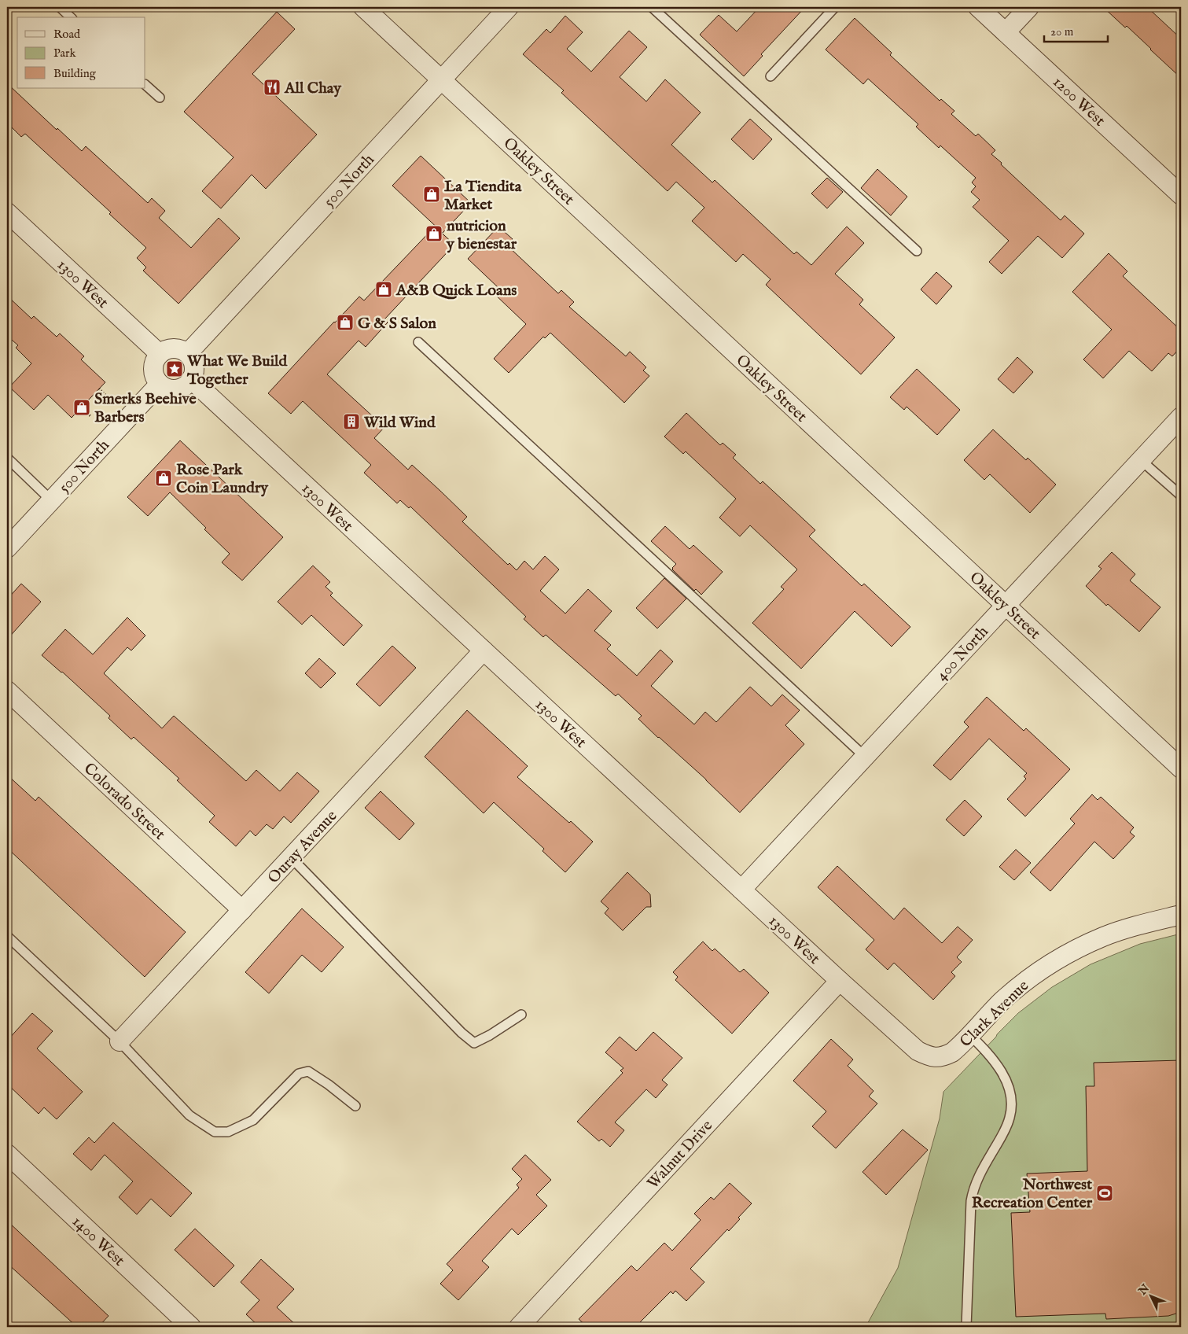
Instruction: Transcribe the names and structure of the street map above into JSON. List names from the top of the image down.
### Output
{
  "streets": {
    "street": [
      "1200 West",
      "Oakley Street",
      "500 North",
      "1300 West",
      "400 North",
      "Colorado Street",
      "Ouray Avenue",
      "Clark Avenue",
      "Walnut Drive",
      "1400 West"
    ]
  },
  "crossings": [
    ["Oakley Street", "500 North"],
    ["Oakley Street", "400 North"],
    ["500 North", "1300 West"],
    ["1300 West", "400 North"],
    ["1300 West", "Ouray Avenue"],
    ["1300 West", "Clark Avenue"],
    ["1300 West", "Walnut Drive"],
    ["Colorado Street", "Ouray Avenue"]
  ],
  "places": {
    "restaurant": ["All Chay"],
    "shop": [
      "La Tiendita Market",
      "nutricion y bienestar",
      "A&B Quick Loans",
      "G & S Salon",
      "Smerks Beehive Barbers",
      "Rose Park Coin Laundry"
    ],
    "place": ["What We Build Together"],
    "building": ["Wild Wind"],
    "sports": ["Northwest Recreation Center"]
  },
  "legend": ["Road", "Park", "Building"],
  "scale_bar": "20 m",
  "north": "top left"
}
